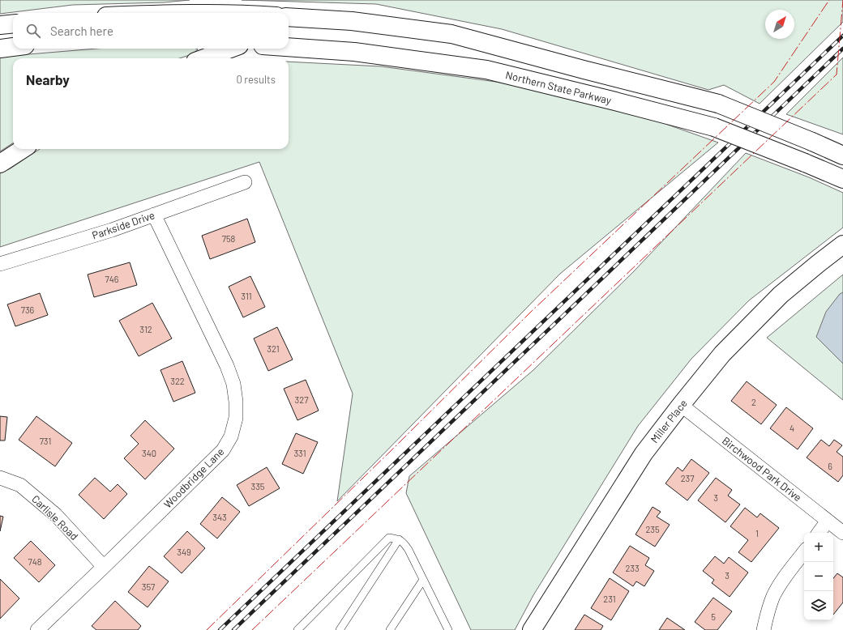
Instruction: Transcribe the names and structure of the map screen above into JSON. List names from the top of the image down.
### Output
{
  "streets": {
    "main road": ["Northern State Parkway", "Miller Place"],
    "street": [
      "Parkside Drive",
      "Birchwood Park Drive",
      "Woodbridge Lane",
      "Carlisle Road"
    ]
  },
  "crossings": [
    ["Parkside Drive", "Woodbridge Lane"],
    ["Miller Place", "Birchwood Park Drive"],
    ["Woodbridge Lane", "Carlisle Road"]
  ],
  "house_numbers": [
    "758",
    "746",
    "311",
    "736",
    "312",
    "321",
    "322",
    "327",
    "2",
    "4",
    "731",
    "340",
    "331",
    "6",
    "237",
    "335",
    "3",
    "343",
    "235",
    "1",
    "349",
    "748",
    "233",
    "3",
    "357",
    "231",
    "5"
  ],
  "north": "top right",
  "page": {
    "search": "Search here",
    "heading": ["Nearby", "0 results"],
    "map_buttons": ["+", "−"]
  }
}
